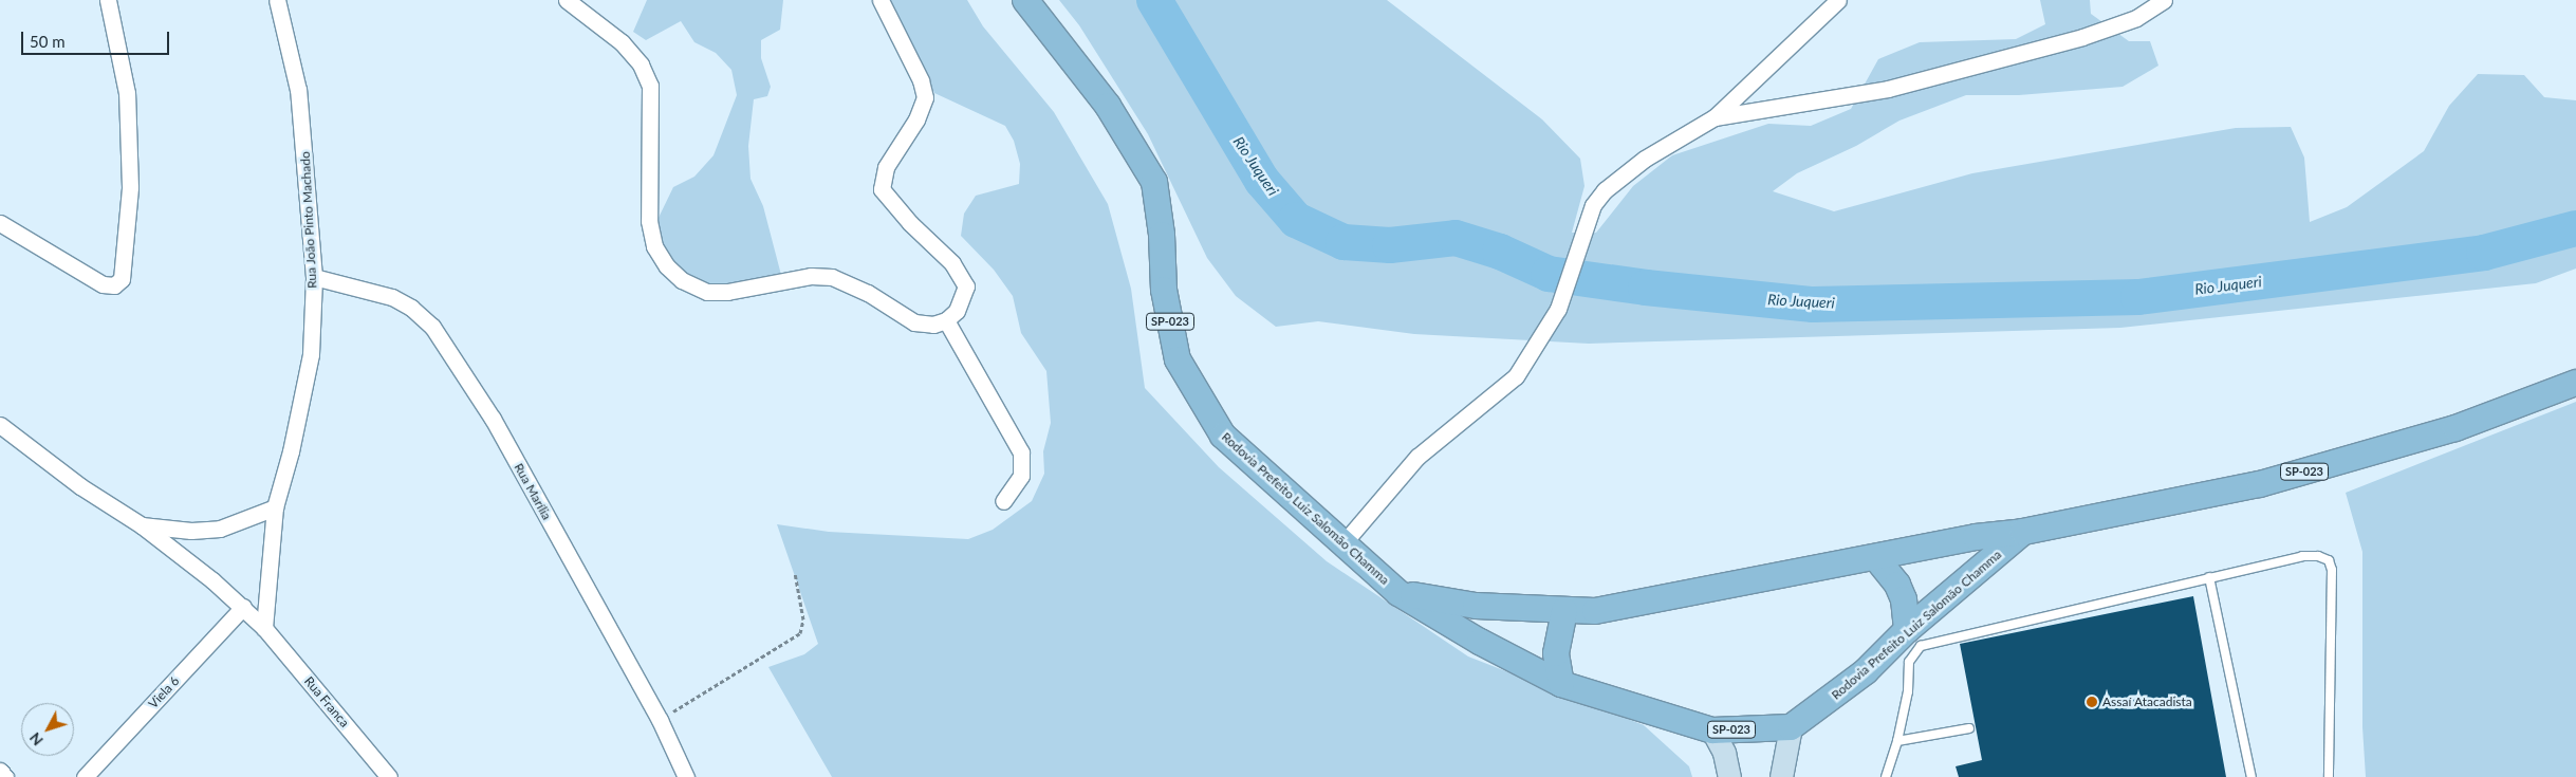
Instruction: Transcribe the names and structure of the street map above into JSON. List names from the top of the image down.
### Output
{
  "streets": {
    "main road": ["SP-023", "Rodovia Prefeito Luiz Salomão Chamma"],
    "street": [
      "Rua João Pinto Machado",
      "Rua Marília",
      "Viela 6",
      "Rua Franca"
    ]
  },
  "crossings": [
    ["Rua João Pinto Machado", "Rua Marília"],
    ["Rua João Pinto Machado", "Rua Franca"],
    ["Viela 6", "Rua Franca"]
  ],
  "water": ["Rio Juqueri"],
  "places": ["Assaí Atacadista"],
  "scale_bar": "50 m",
  "north": "bottom left"
}
